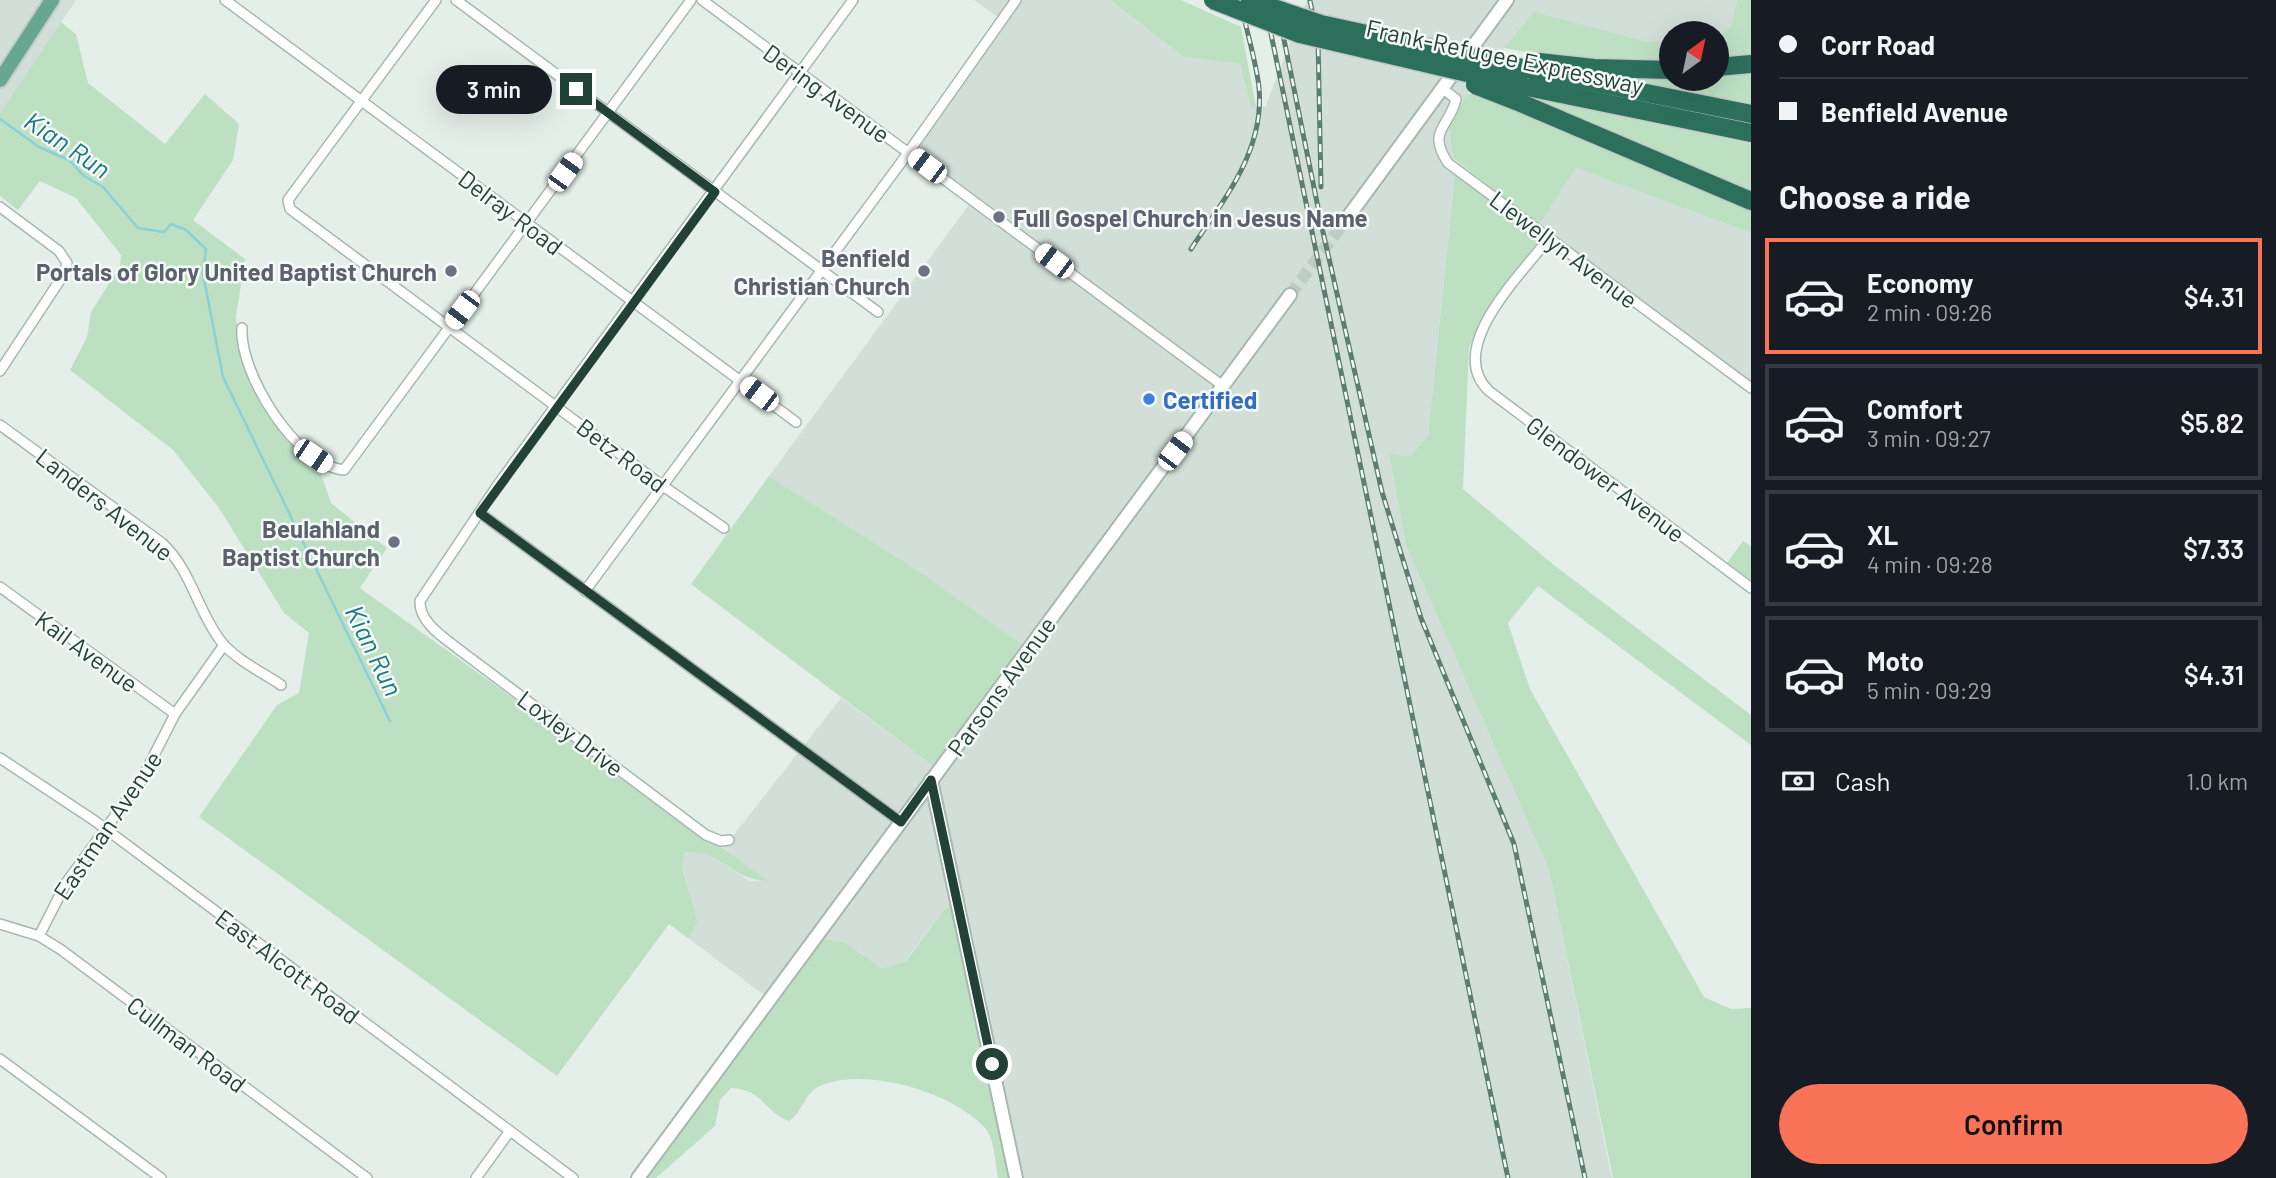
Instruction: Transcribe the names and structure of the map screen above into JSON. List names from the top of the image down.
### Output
{
  "streets": {
    "highway": ["Frank-Refugee Expressway"],
    "street": [
      "Dering Avenue",
      "Delray Road",
      "Llewellyn Avenue",
      "Betz Road",
      "Glendower Avenue",
      "Landers Avenue",
      "Kail Avenue",
      "Parsons Avenue",
      "Loxley Drive",
      "Eastman Avenue",
      "East Alcott Road",
      "Cullman Road"
    ]
  },
  "crossings": [
    ["Dering Avenue", "Parsons Avenue"],
    ["Delray Road", "Betz Road"],
    ["Llewellyn Avenue", "Glendower Avenue"],
    ["Landers Avenue", "Eastman Avenue"],
    ["Kail Avenue", "Eastman Avenue"],
    ["Eastman Avenue", "East Alcott Road"],
    ["Eastman Avenue", "Cullman Road"]
  ],
  "water": ["Kian Run"],
  "places": [
    "Full Gospel Church in Jesus Name",
    "Portals of Glory United Baptist Church",
    "Benfield Christian Church",
    "Certified",
    "Beulahland Baptist Church"
  ],
  "north": "top right",
  "page": {
    "banner": ["Corr Road", "Benfield Avenue"],
    "bubble": "3 min",
    "heading": "Choose a ride",
    "list": [
      {
        "name": "Economy",
        "note": "2 min · 09:26",
        "value": "$4.31"
      },
      {
        "name": "Comfort",
        "note": "3 min · 09:27",
        "value": "$5.82"
      },
      {
        "name": "XL",
        "note": "4 min · 09:28",
        "value": "$7.33"
      },
      {
        "name": "Moto",
        "note": "5 min · 09:29",
        "value": "$4.31"
      }
    ],
    "pay": ["Cash", "1.0 km"],
    "buttons": "Confirm"
  }
}
